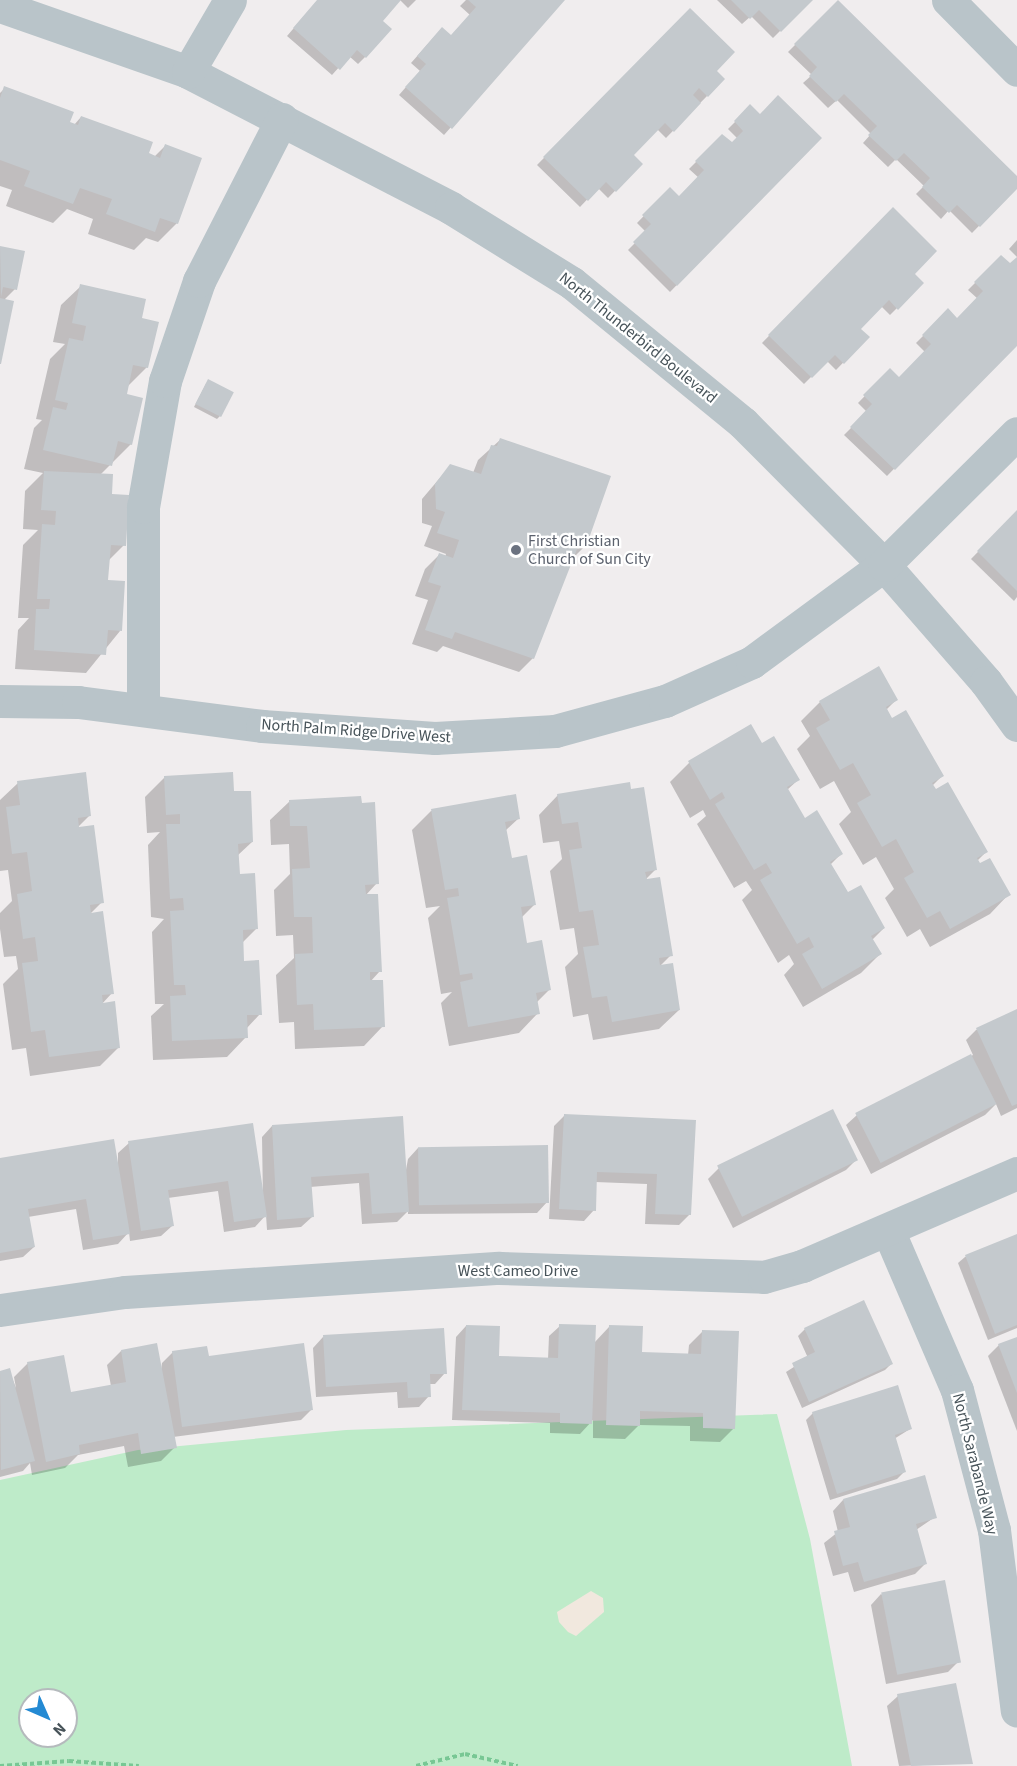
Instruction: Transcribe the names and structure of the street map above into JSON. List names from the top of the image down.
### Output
{
  "streets": {
    "street": [
      "North Thunderbird Boulevard",
      "North Palm Ridge Drive West",
      "West Cameo Drive",
      "North Sarabande Way"
    ]
  },
  "crossings": [
    ["North Thunderbird Boulevard", "North Palm Ridge Drive West"],
    ["West Cameo Drive", "North Sarabande Way"]
  ],
  "places": ["First Christian Church of Sun City"],
  "north": "bottom right"
}
